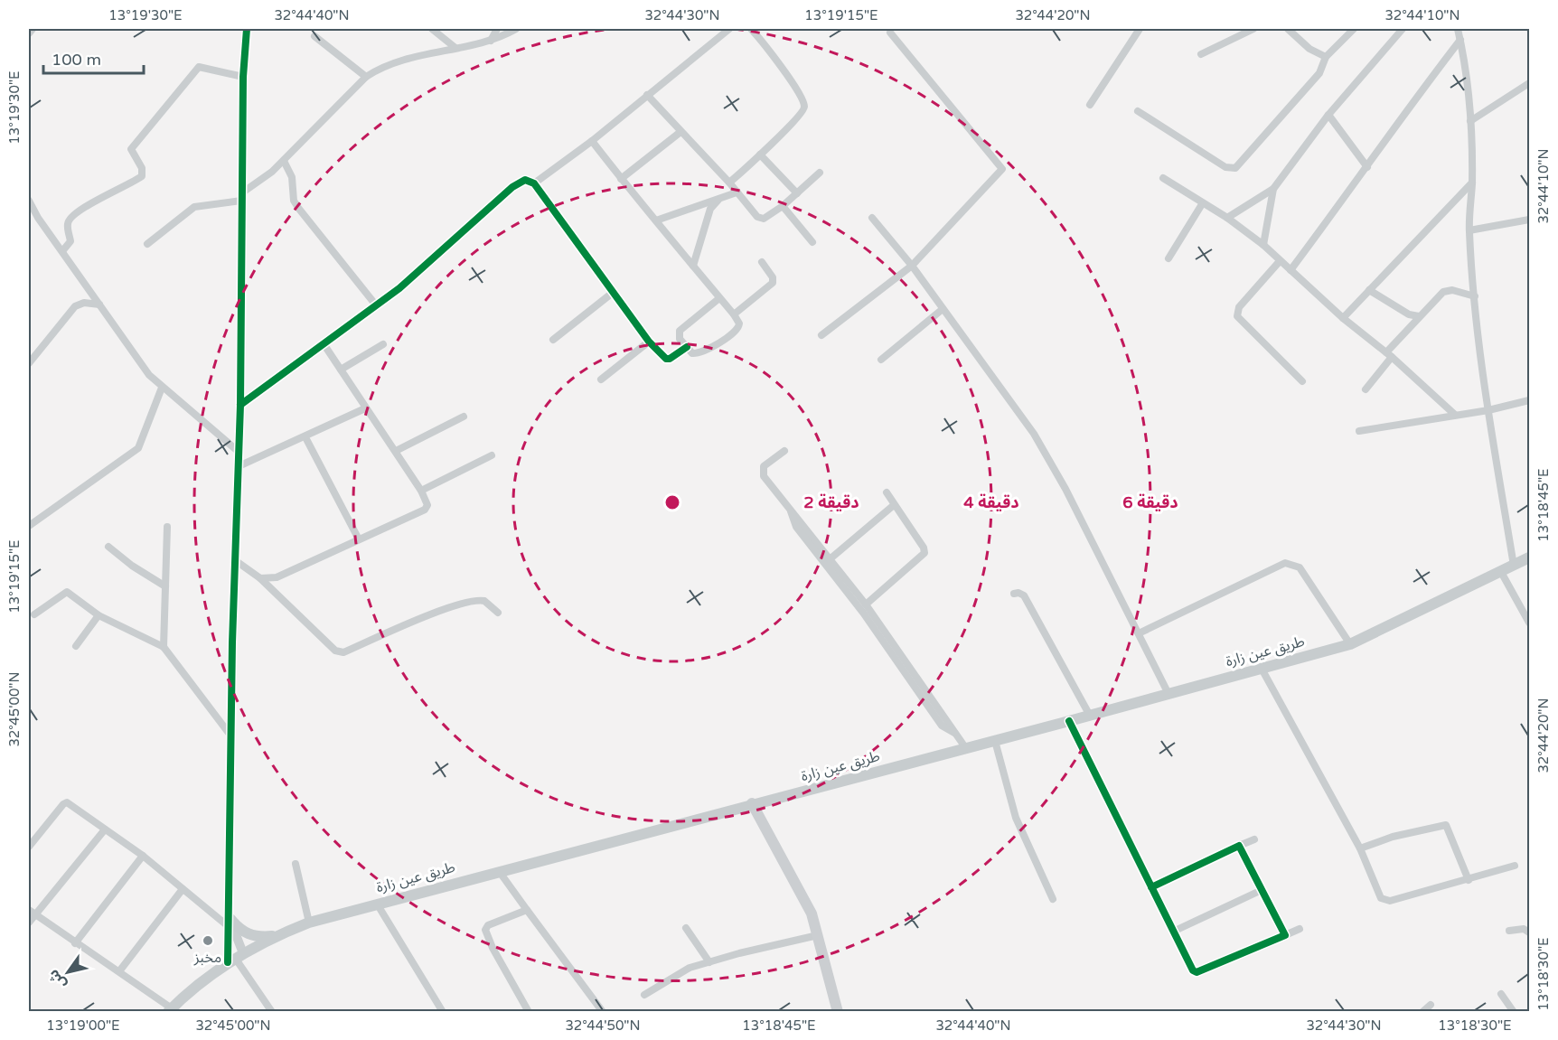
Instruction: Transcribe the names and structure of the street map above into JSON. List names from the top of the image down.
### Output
{
  "streets": {
    "main road": ["طريق عين زارة"]
  },
  "places": ["مخبز"],
  "scale_bar": "100 m",
  "north": "bottom left",
  "coordinates": [
    "13°19'30\"E",
    "32°44'40\"N",
    "32°44'30\"N",
    "13°19'15\"E",
    "32°44'20\"N",
    "32°44'10\"N",
    "13°18'45\"E",
    "32°45'00\"N",
    "13°18'30\"E",
    "13°19'00\"E",
    "32°44'50\"N"
  ],
  "rings": ["2 دقيقة", "4 دقيقة", "6 دقيقة"]
}
